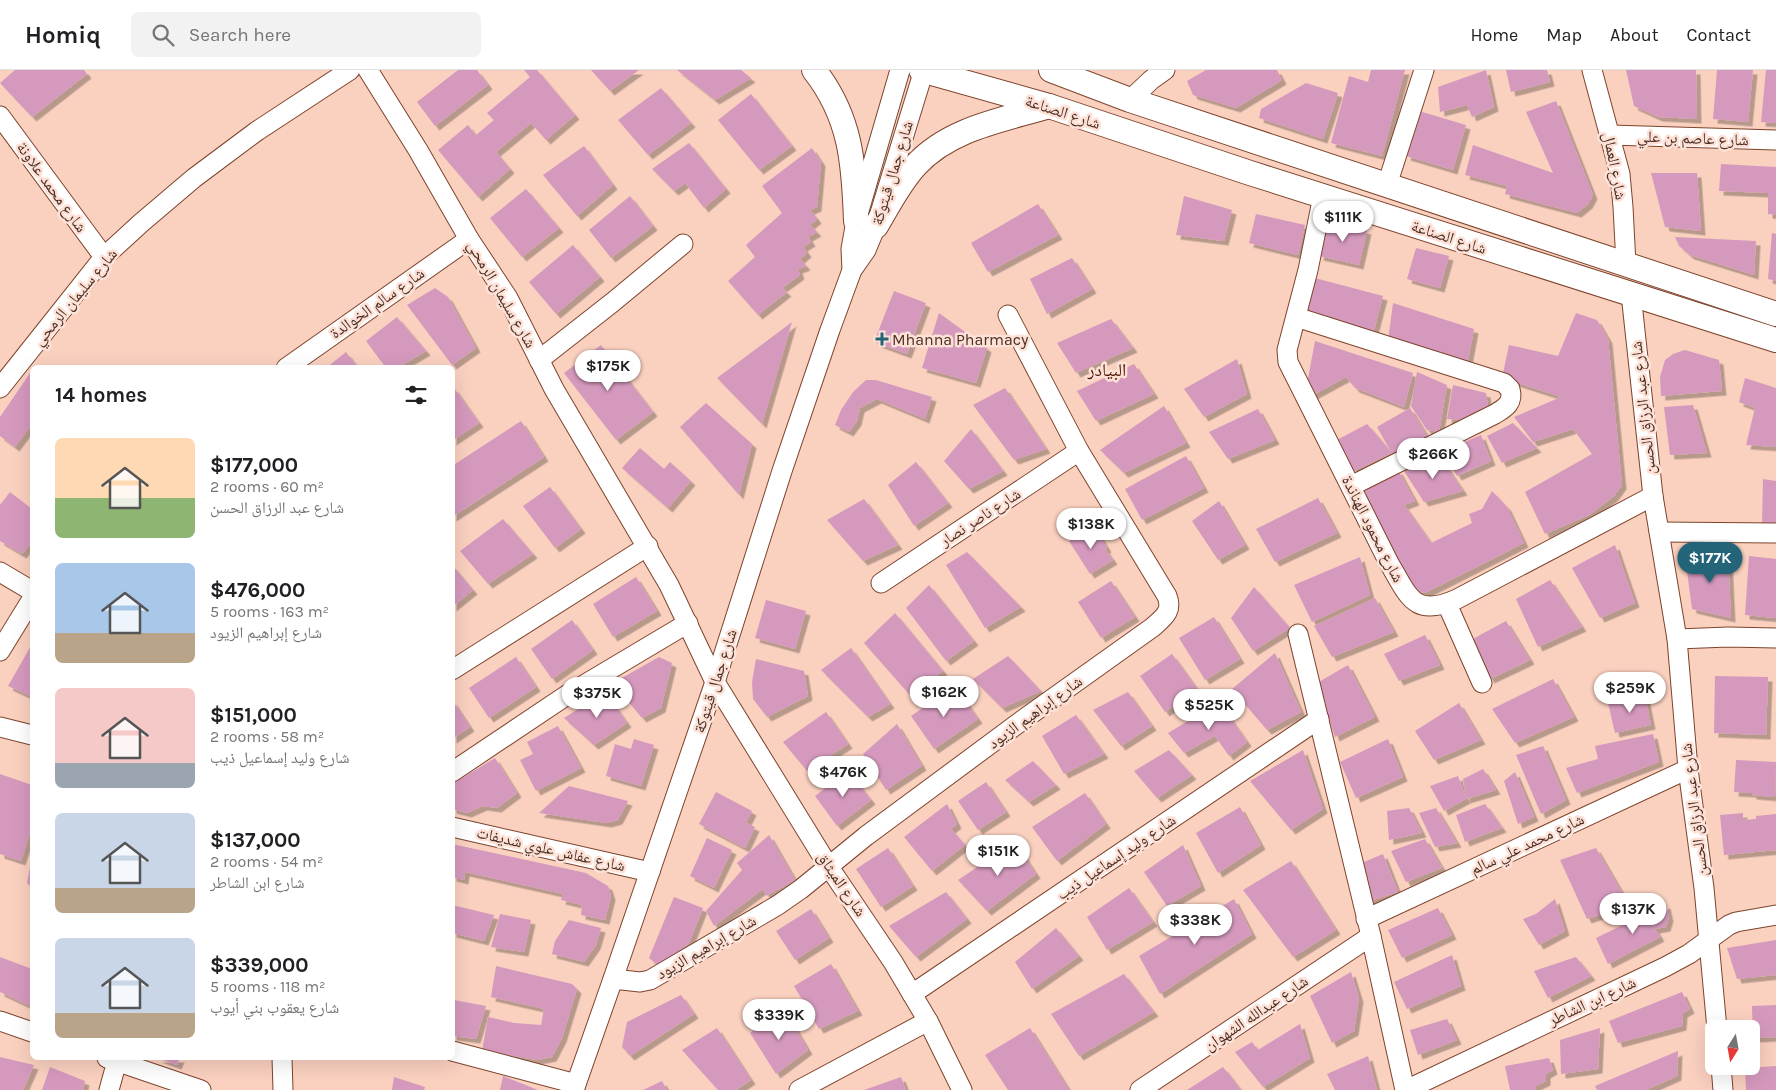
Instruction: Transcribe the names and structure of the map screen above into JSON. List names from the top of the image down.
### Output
{
  "streets": {
    "main road": ["شارع الصناعة"],
    "street": [
      "شارع عاصم بن علي",
      "شارع العمال",
      "شارع جمال قيتوكة",
      "شارع محمد علاونة",
      "شارع سليمان الرمحي",
      "شارع سالم الخوالدة",
      "شارع عبد الرزاق الحسن",
      "شارع ناصر نصار",
      "شارع محمود الهناندة",
      "شارع إبراهيم الزيود",
      "شارع محمد علي سالم",
      "شارع عفاش علوي شديفات",
      "شارع وليد إسماعيل ذيب",
      "شارع الميثاق",
      "شارع ابن الشاطر",
      "شارع عبدالله الشهوان"
    ]
  },
  "crossings": [
    ["شارع الصناعة", "شارع العمال"],
    ["شارع الصناعة", "شارع جمال قيتوكة"],
    ["شارع الصناعة", "شارع عبد الرزاق الحسن"],
    ["شارع عاصم بن علي", "شارع العمال"],
    ["شارع جمال قيتوكة", "شارع سليمان الرمحي"],
    ["شارع جمال قيتوكة", "شارع إبراهيم الزيود"],
    ["شارع جمال قيتوكة", "شارع عفاش علوي شديفات"],
    ["شارع جمال قيتوكة", "شارع الميثاق"],
    ["شارع محمد علاونة", "شارع سليمان الرمحي"],
    ["شارع سليمان الرمحي", "شارع سالم الخوالدة"],
    ["شارع سليمان الرمحي", "شارع الميثاق"],
    ["شارع عبد الرزاق الحسن", "شارع محمود الهناندة"],
    ["شارع عبد الرزاق الحسن", "شارع محمد علي سالم"],
    ["شارع عبد الرزاق الحسن", "شارع ابن الشاطر"],
    ["شارع ناصر نصار", "شارع إبراهيم الزيود"],
    ["شارع إبراهيم الزيود", "شارع الميثاق"],
    ["شارع محمد علي سالم", "شارع عبدالله الشهوان"],
    ["شارع وليد إسماعيل ذيب", "شارع الميثاق"]
  ],
  "districts": ["البيادر"],
  "places": {
    "health": ["Mhanna Pharmacy"]
  },
  "north": "bottom",
  "page": {
    "header": "Homiq",
    "search": "Search here",
    "nav": [
      "Home",
      "Map",
      "About",
      "Contact"
    ],
    "price": [
      "$111K",
      "$175K",
      "$266K",
      "$138K",
      "$177K",
      "$259K",
      "$162K",
      "$375K",
      "$525K",
      "$476K",
      "$151K",
      "$137K",
      "$338K",
      "$339K"
    ],
    "heading": "14 homes",
    "list": [
      {
        "name": "$177,000",
        "note": "2 rooms · 60 m² · شارع عبد الرزاق الحسن"
      },
      {
        "name": "$476,000",
        "note": "5 rooms · 163 m² · شارع إبراهيم الزيود"
      },
      {
        "name": "$151,000",
        "note": "2 rooms · 58 m² · شارع وليد إسماعيل ذيب"
      },
      {
        "name": "$137,000",
        "note": "2 rooms · 54 m² · شارع ابن الشاطر"
      },
      {
        "name": "$339,000",
        "note": "5 rooms · 118 m² · شارع يعقوب بني أيوب"
      }
    ]
  }
}
